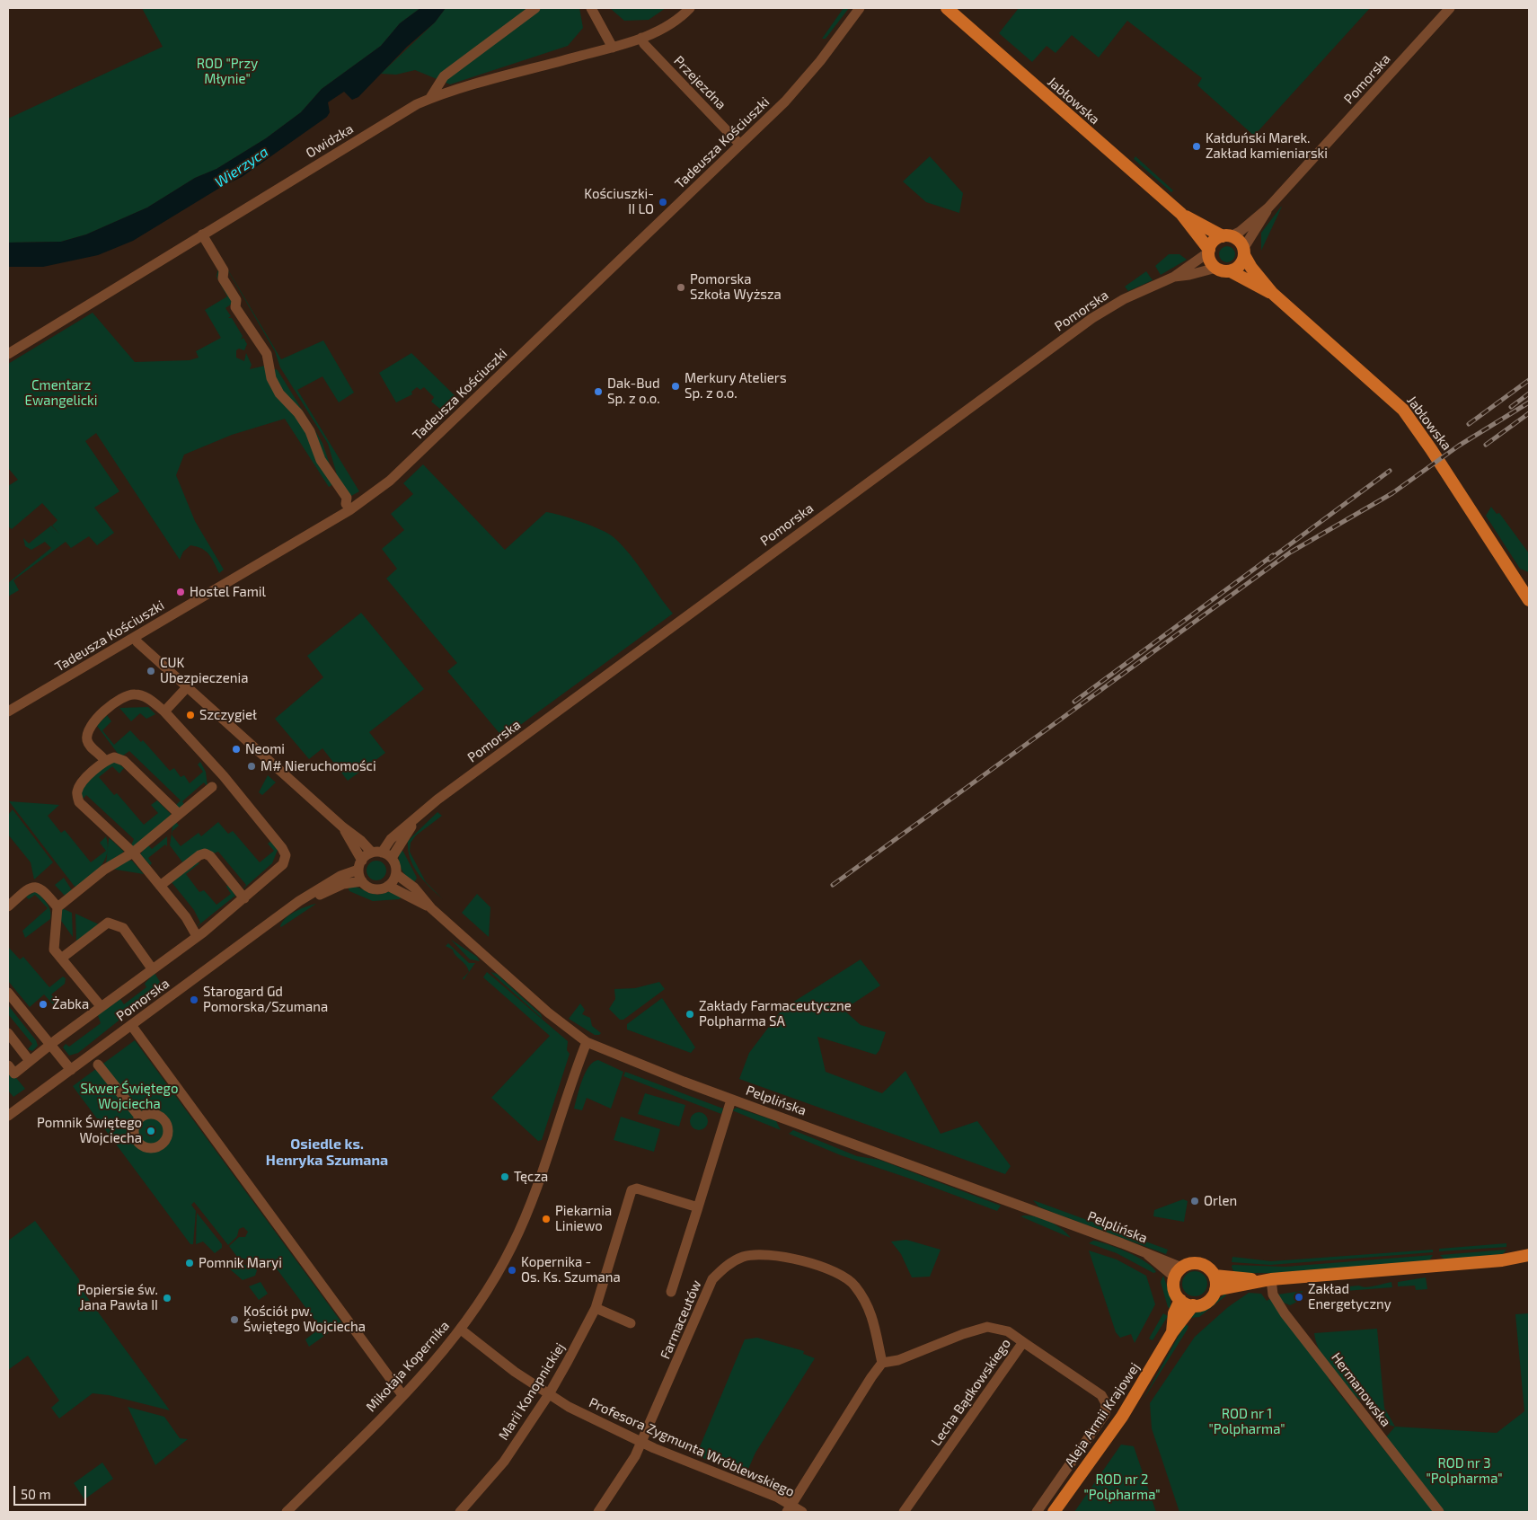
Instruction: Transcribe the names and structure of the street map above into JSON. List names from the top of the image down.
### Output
{
  "streets": {
    "main road": ["Jabłowska", "Aleja Armii Krajowej"],
    "street": [
      "Pomorska",
      "Przejezdna",
      "Owidzka",
      "Tadeusza Kościuszki",
      "Pelplińska",
      "Farmaceutów",
      "Mikołaja Kopernika",
      "Hermanowska",
      "Marii Konopnickiej",
      "Lecha Bądkowskiego",
      "Profesora Zygmunta Wróblewskiego"
    ]
  },
  "crossings": [
    ["Pomorska", "Jabłowska"],
    ["Pomorska", "Pelplińska"],
    ["Przejezdna", "Owidzka"],
    ["Przejezdna", "Tadeusza Kościuszki"],
    ["Pelplińska", "Mikołaja Kopernika"],
    ["Pelplińska", "Aleja Armii Krajowej"],
    ["Farmaceutów", "Lecha Bądkowskiego"],
    ["Farmaceutów", "Profesora Zygmunta Wróblewskiego"],
    ["Mikołaja Kopernika", "Profesora Zygmunta Wróblewskiego"],
    ["Marii Konopnickiej", "Profesora Zygmunta Wróblewskiego"],
    ["Lecha Bądkowskiego", "Aleja Armii Krajowej"]
  ],
  "districts": ["Osiedle ks. Henryka Szumana"],
  "water": ["Wierzyca"],
  "parks": [
    "ROD \"Przy Młynie\"",
    "Cmentarz Ewangelicki",
    "Skwer Świętego Wojciecha",
    "ROD nr 1 \"Polpharma\"",
    "ROD nr 3 \"Polpharma\"",
    "ROD nr 2 \"Polpharma\""
  ],
  "places": [
    "Kałduński Marek. Zakład kamieniarski",
    "Kościuszki- II LO",
    "Pomorska Szkoła Wyższa",
    "Merkury Ateliers Sp. z o.o.",
    "Dak-Bud Sp. z o.o.",
    "Hostel Famil",
    "CUK Ubezpieczenia",
    "Szczygieł",
    "Neomi",
    "M# Nieruchomości",
    "Starogard Gd Pomorska/Szumana",
    "Żabka",
    "Zakłady Farmaceutyczne Polpharma SA",
    "Pomnik Świętego Wojciecha",
    "Tęcza",
    "Orlen",
    "Piekarnia Liniewo",
    "Pomnik Maryi",
    "Kopernika - Os. Ks. Szumana",
    "Zakład Energetyczny",
    "Popiersie św. Jana Pawła II",
    "Kościół pw. Świętego Wojciecha"
  ],
  "scale_bar": "50 m"
}
